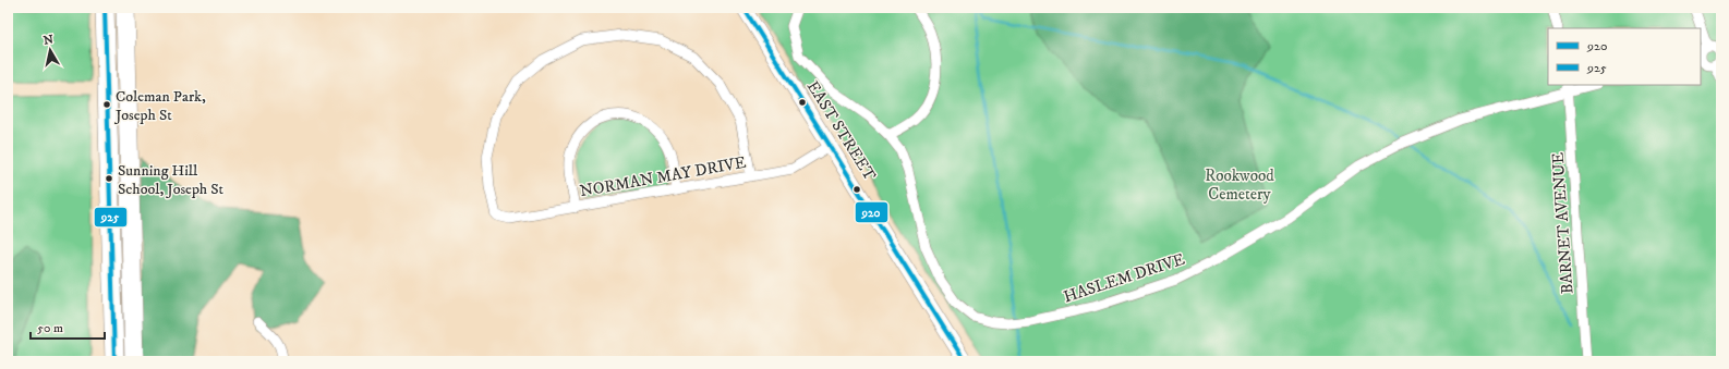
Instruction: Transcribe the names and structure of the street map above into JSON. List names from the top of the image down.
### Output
{
  "streets": {
    "main road": ["EAST STREET"],
    "street": ["NORMAN MAY DRIVE", "BARNET AVENUE", "HASLEM DRIVE"]
  },
  "crossings": [
    ["EAST STREET", "NORMAN MAY DRIVE"],
    ["BARNET AVENUE", "HASLEM DRIVE"]
  ],
  "parks": ["Rookwood Cemetery"],
  "places": ["Coleman Park, Joseph St", "Sunning Hill School, Joseph St"],
  "lines": ["transit line 920", "transit line 925"],
  "legend": ["920", "925"],
  "scale_bar": "50 m",
  "north": "top"
}
